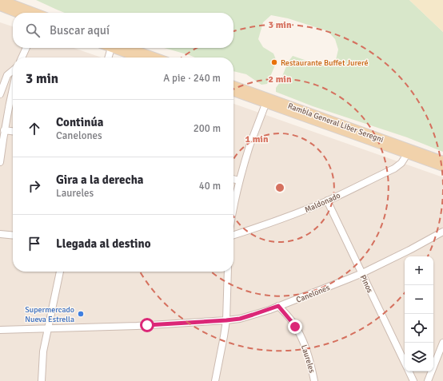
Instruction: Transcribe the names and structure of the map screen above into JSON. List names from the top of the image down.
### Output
{
  "streets": {
    "main road": ["Rambla General Liber Seregni"],
    "street": [
      "Maldonado",
      "Pinos",
      "Canelones",
      "Laureles"
    ]
  },
  "crossings": [
    ["Rambla General Liber Seregni", "Maldonado"],
    ["Maldonado", "Pinos"],
    ["Pinos", "Canelones"],
    ["Canelones", "Laureles"]
  ],
  "places": ["Restaurante Buffet Jureré", "Supermercado Nueva Estrella"],
  "page": {
    "search": "Buscar aquí",
    "heading": ["3 min", "A pie · 240 m"],
    "list": [
      ["Continúa", "Canelones", "200 m"],
      ["Gira a la derecha", "Laureles", "40 m"],
      "Llegada al destino"
    ],
    "map_buttons": ["+", "−"]
  },
  "rings": ["3 min", "2 min", "1 min"]
}
